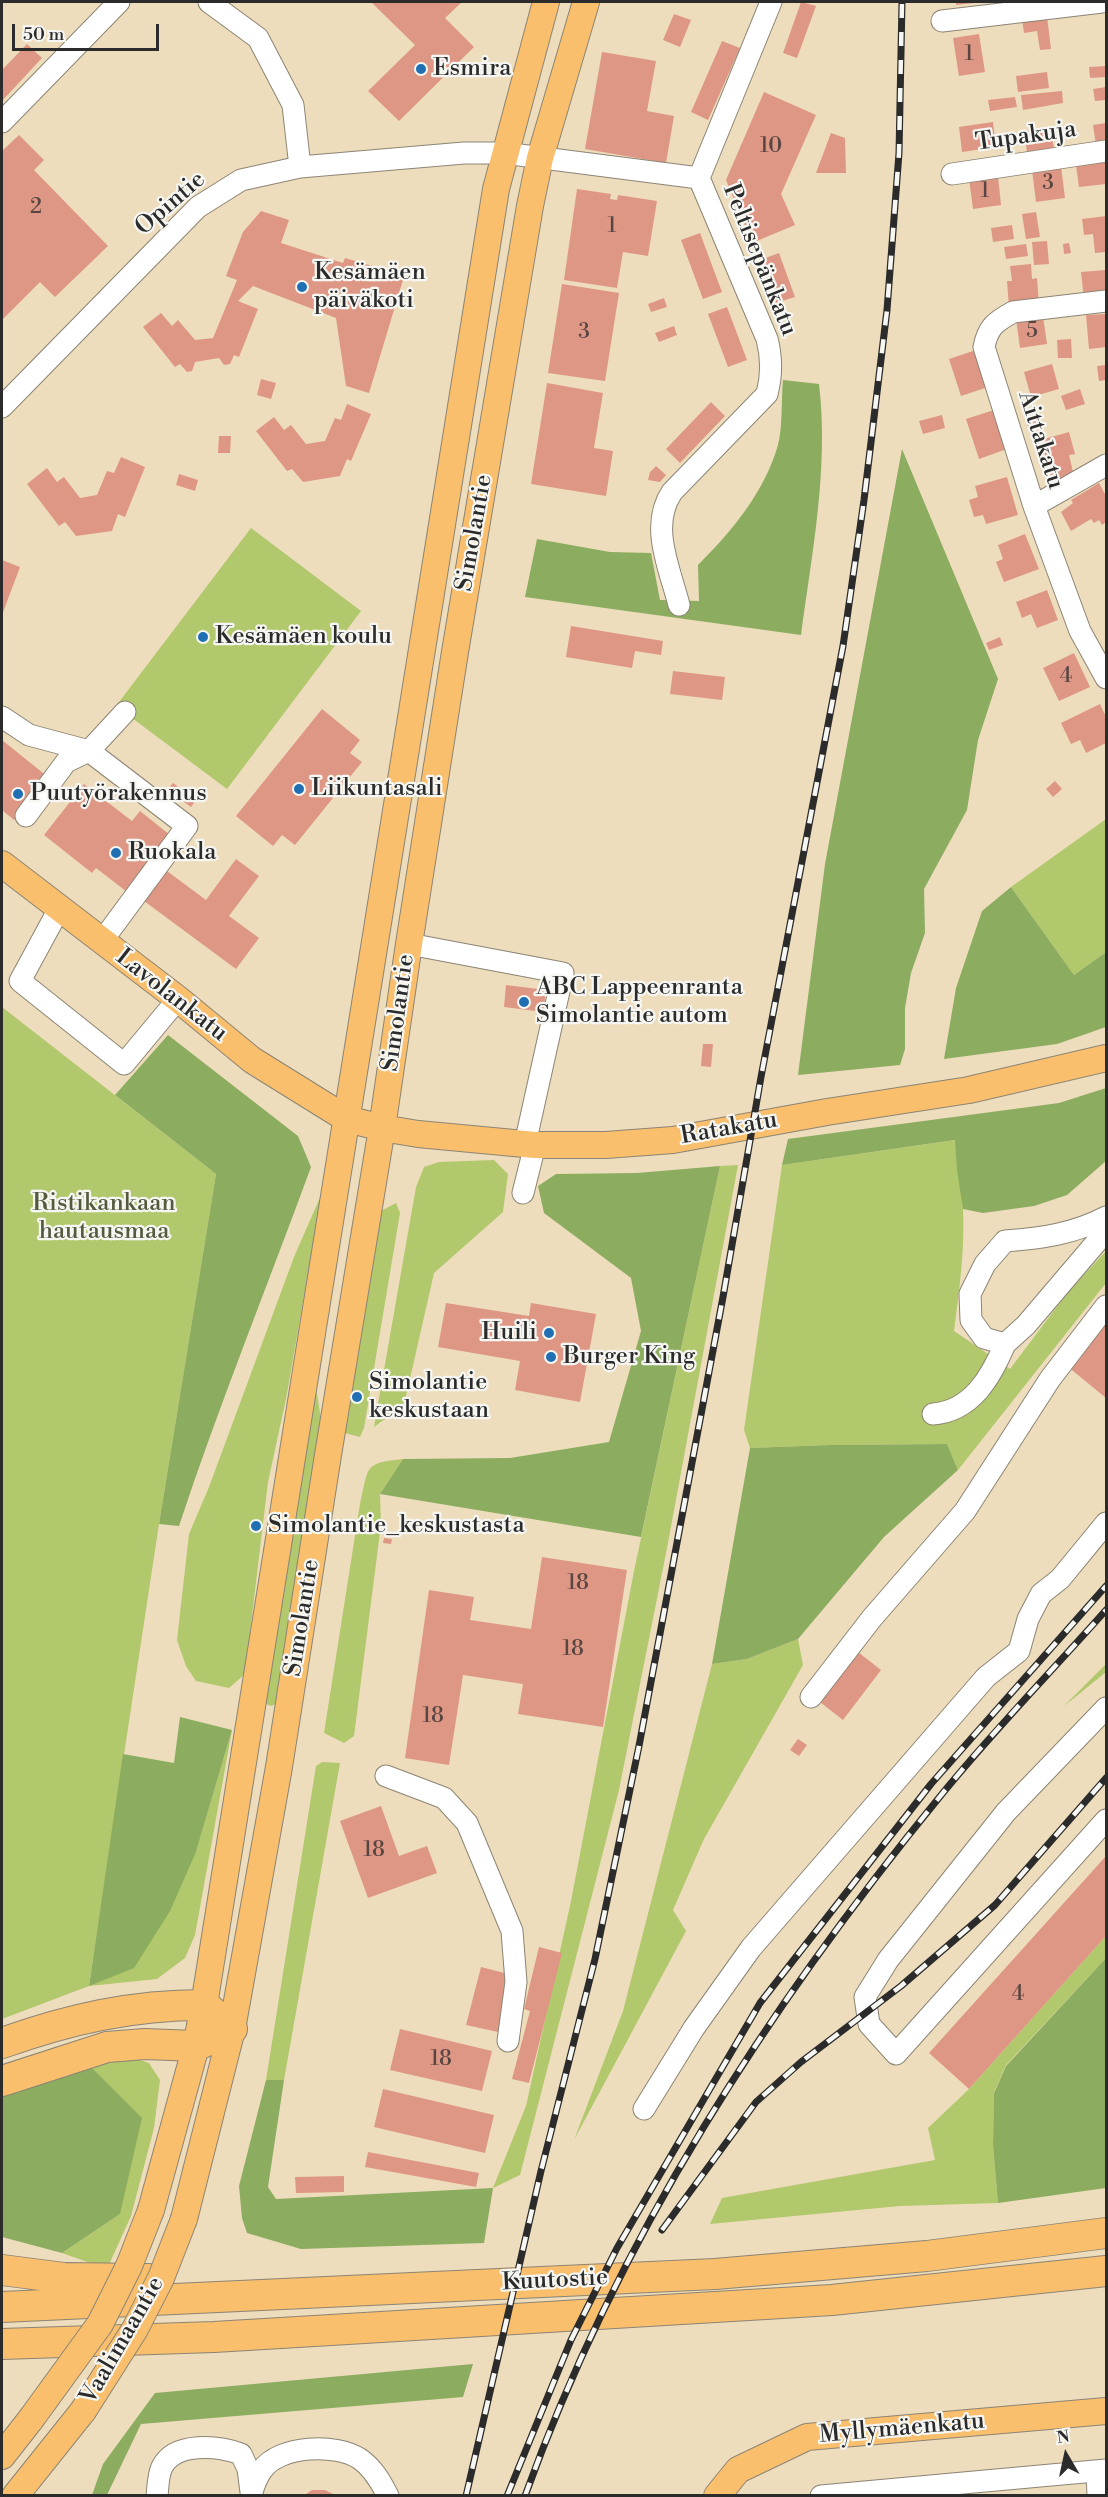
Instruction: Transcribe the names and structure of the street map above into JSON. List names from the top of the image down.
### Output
{
  "streets": {
    "highway": ["Kuutostie"],
    "main road": [
      "Simolantie",
      "Lavolankatu",
      "Ratakatu",
      "Vaalimaantie",
      "Myllymäenkatu"
    ],
    "street": [
      "Tupakuja",
      "Opintie",
      "Peltisepänkatu",
      "Aittakatu"
    ]
  },
  "crossings": [
    ["Opintie", "Peltisepänkatu"],
    ["Opintie", "Simolantie"],
    ["Peltisepänkatu", "Simolantie"],
    ["Simolantie", "Lavolankatu"],
    ["Simolantie", "Ratakatu"],
    ["Simolantie", "Vaalimaantie"],
    ["Lavolankatu", "Ratakatu"]
  ],
  "parks": ["Ristikankaan hautausmaa"],
  "places": [
    "Esmira",
    "Kesämäen päiväkoti",
    "Kesämäen koulu",
    "Liikuntasali",
    "Puutyörakennus",
    "Ruokala",
    "ABC Lappeenranta Simolantie autom",
    "Huili",
    "Burger King",
    "Simolantie keskustaan",
    "Simolantie_keskustasta"
  ],
  "house_numbers": [
    "1",
    "10",
    "3",
    "1",
    "2",
    "1",
    "5",
    "3",
    "4",
    "18",
    "18",
    "18",
    "18",
    "4",
    "18"
  ],
  "scale_bar": "50 m",
  "north": "top"
}
